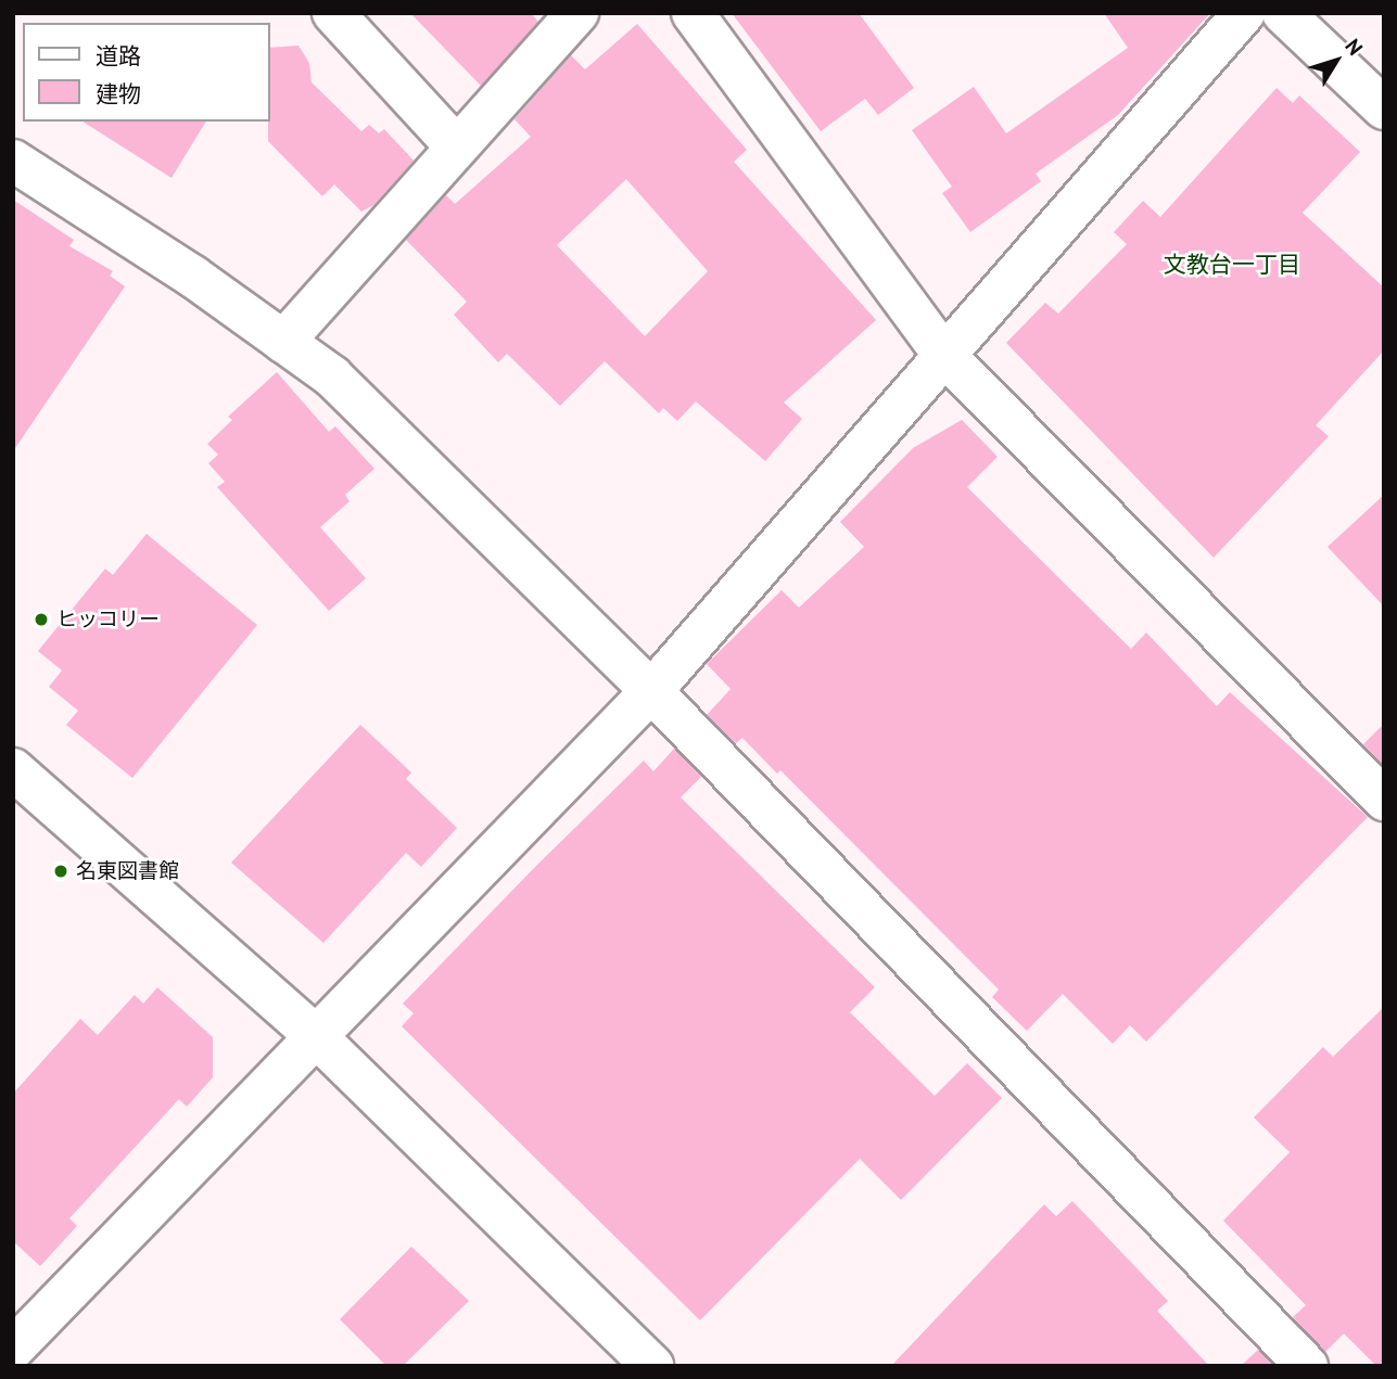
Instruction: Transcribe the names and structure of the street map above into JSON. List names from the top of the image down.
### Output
{
  "districts": ["文教台一丁目"],
  "places": ["ヒッコリー", "名東図書館"],
  "legend": ["道路", "建物"],
  "north": "top right"
}
